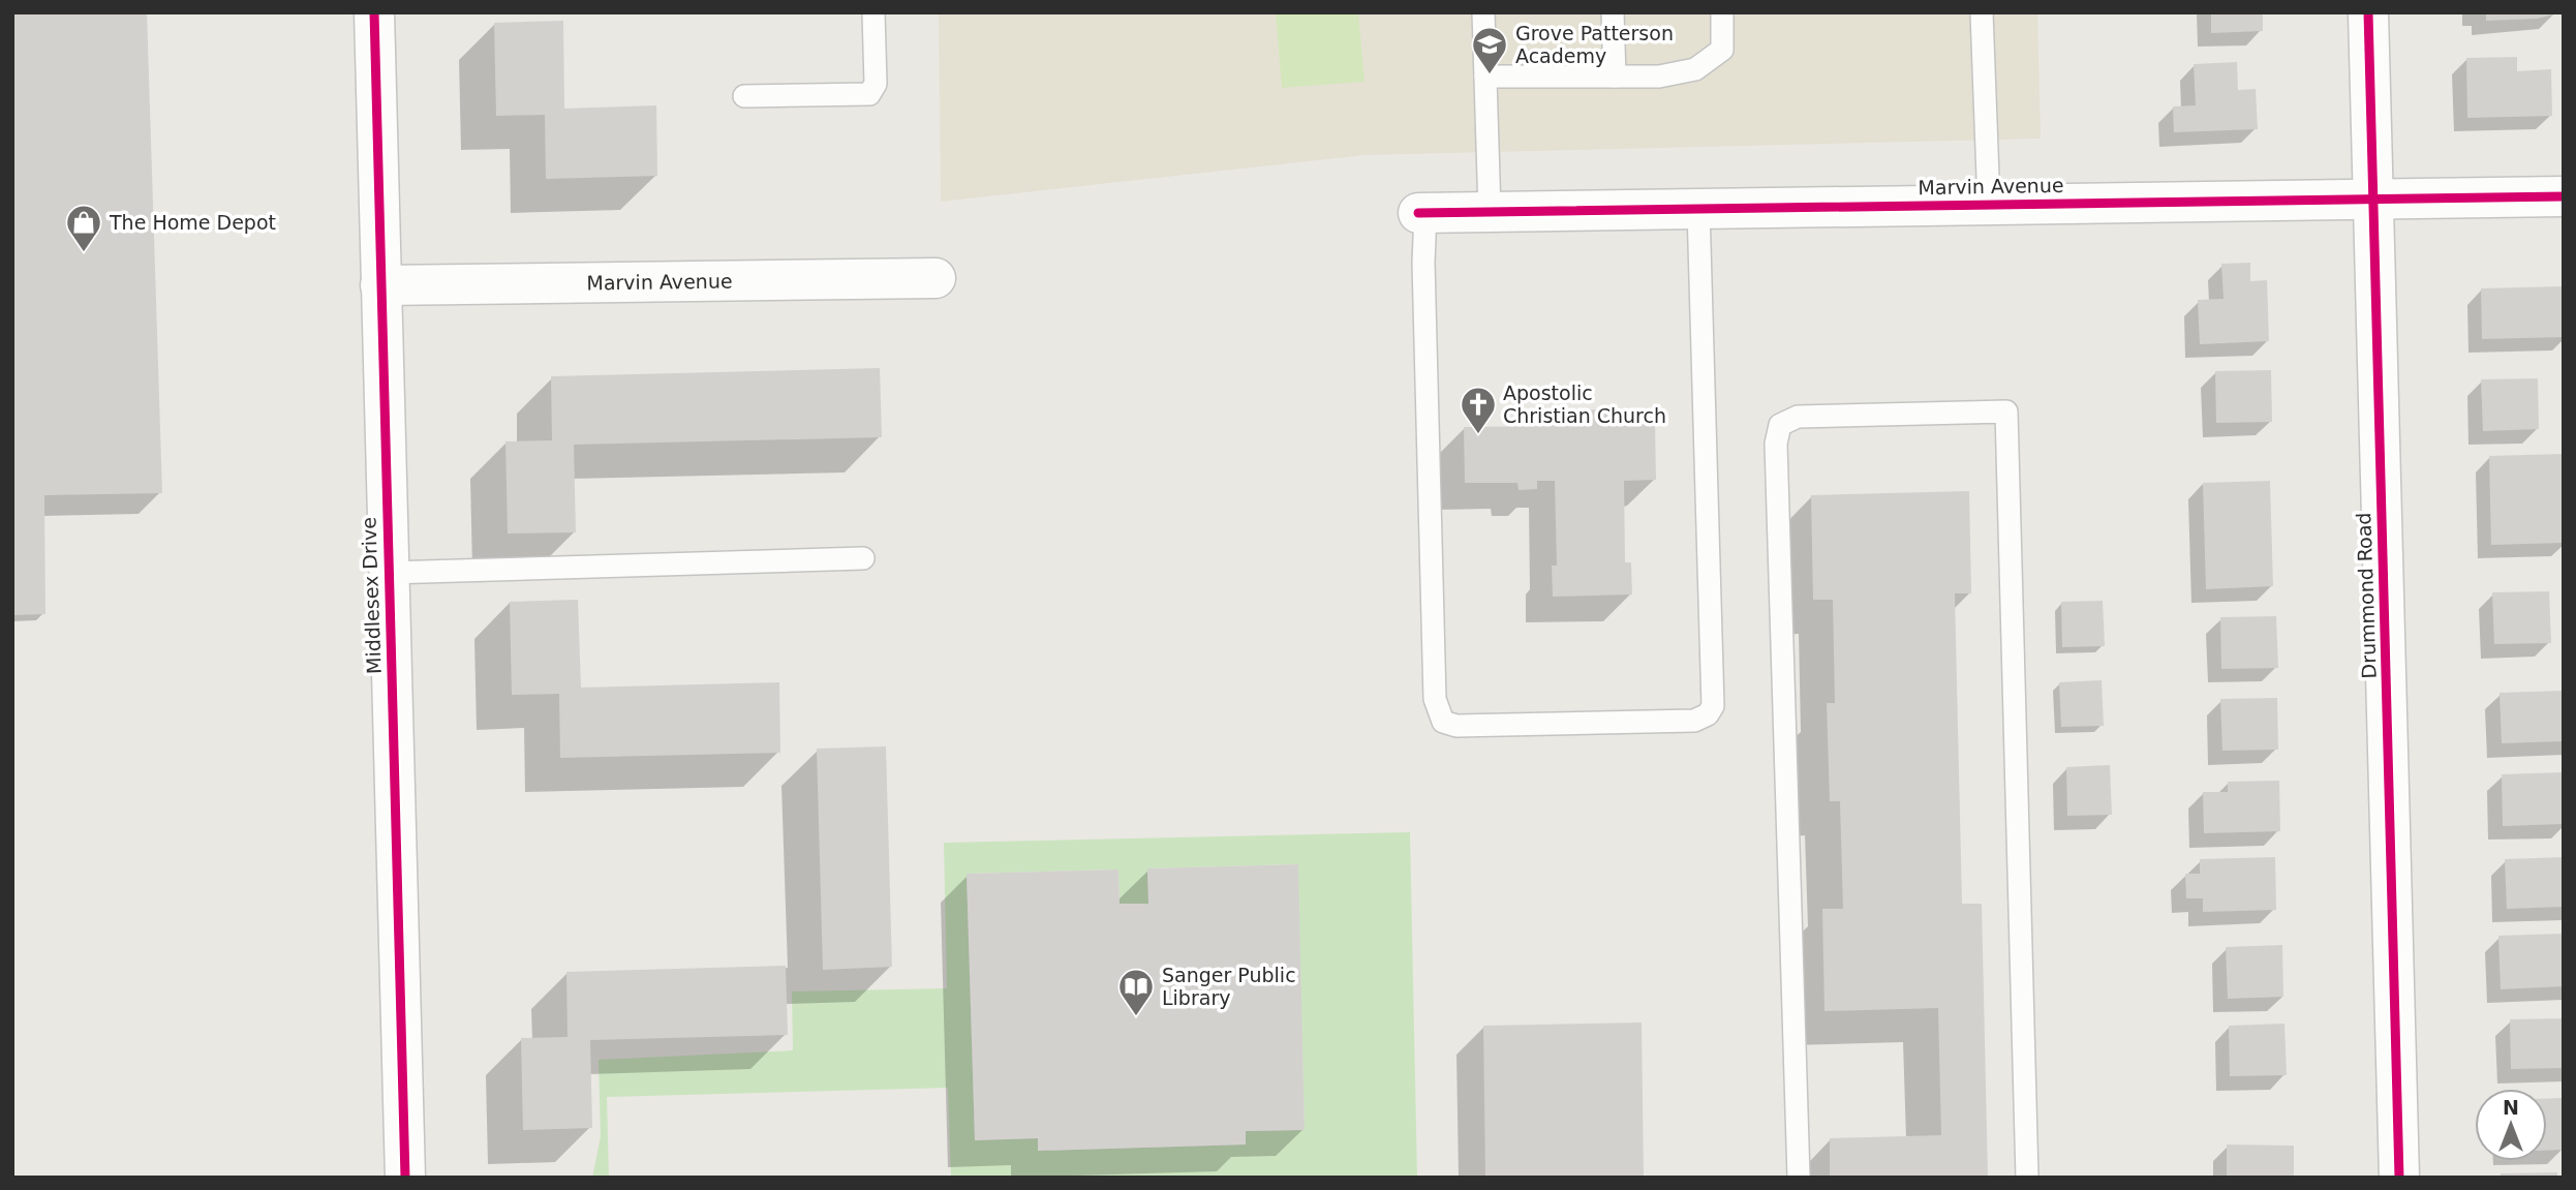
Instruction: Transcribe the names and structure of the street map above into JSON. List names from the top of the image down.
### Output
{
  "streets": {
    "street": ["Marvin Avenue", "Middlesex Drive", "Drummond Road"]
  },
  "crossings": [
    ["Marvin Avenue", "Middlesex Drive"],
    ["Marvin Avenue", "Drummond Road"]
  ],
  "places": {
    "school or university": ["Grove Patterson Academy"],
    "shop": ["The Home Depot"],
    "church": ["Apostolic Christian Church"],
    "library": ["Sanger Public Library"]
  },
  "north": "top"
}
